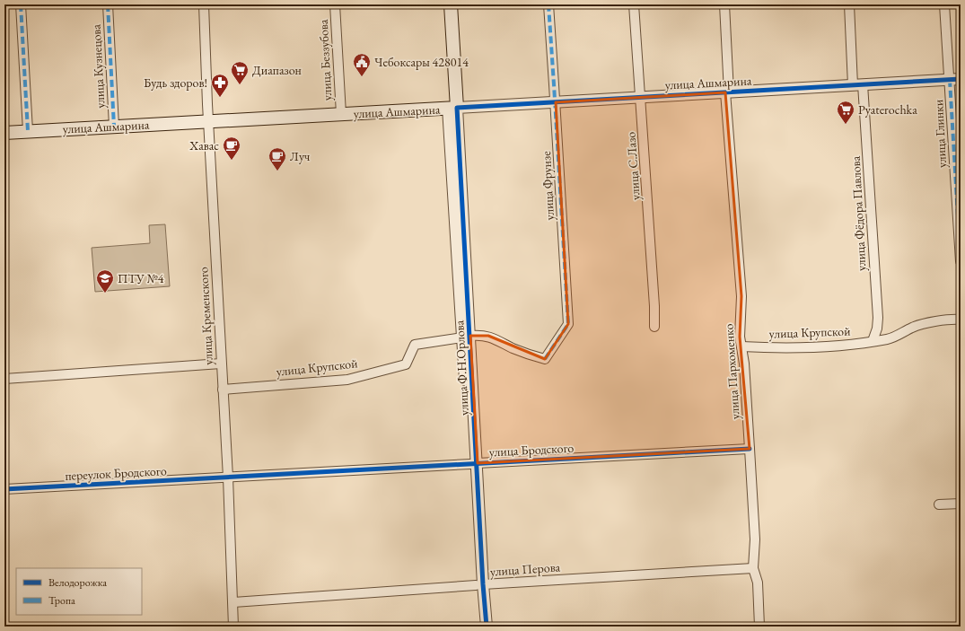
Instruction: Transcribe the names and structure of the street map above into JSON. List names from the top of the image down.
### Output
{
  "streets": {
    "main road": ["улица Ашмарина", "улица Ф.Н.Орлова"],
    "street": [
      "улица Беззубова",
      "улица Кузнецова",
      "улица Глинки",
      "улица С.Лазо",
      "улица Фрунзе",
      "улица Фёдора Павлова",
      "улица Кременского",
      "улица Крупской",
      "улица Пархоменко",
      "улица Бродского",
      "переулок Бродского",
      "улица Перова"
    ]
  },
  "crossings": [
    ["улица Беззубова", "улица Ашмарина"],
    ["улица Кузнецова", "улица Ашмарина"],
    ["улица Ашмарина", "улица Глинки"],
    ["улица Ашмарина", "улица С.Лазо"],
    ["улица Ашмарина", "улица Фрунзе"],
    ["улица Ашмарина", "улица Фёдора Павлова"],
    ["улица Ашмарина", "улица Кременского"],
    ["улица Ашмарина", "улица Ф.Н.Орлова"],
    ["улица Ашмарина", "улица Пархоменко"],
    ["улица Фрунзе", "улица Крупской"],
    ["улица Фёдора Павлова", "улица Крупской"],
    ["улица Кременского", "улица Крупской"],
    ["улица Кременского", "улица Бродского"],
    ["улица Кременского", "переулок Бродского"],
    ["улица Кременского", "улица Перова"],
    ["улица Крупской", "улица Ф.Н.Орлова"],
    ["улица Крупской", "улица Пархоменко"],
    ["улица Ф.Н.Орлова", "улица Бродского"],
    ["улица Ф.Н.Орлова", "улица Перова"],
    ["улица Пархоменко", "улица Бродского"],
    ["улица Пархоменко", "улица Перова"],
    ["улица Бродского", "переулок Бродского"]
  ],
  "places": {
    "public building": ["Чебоксары 428014"],
    "supermarket": ["Диапазон", "Pyaterochka"],
    "pharmacy": ["Будь здоров!"],
    "cafe": ["Хавас", "Луч"],
    "school or university": ["ПТУ №4"]
  },
  "legend": ["Велодорожка", "Тропа"]
}
